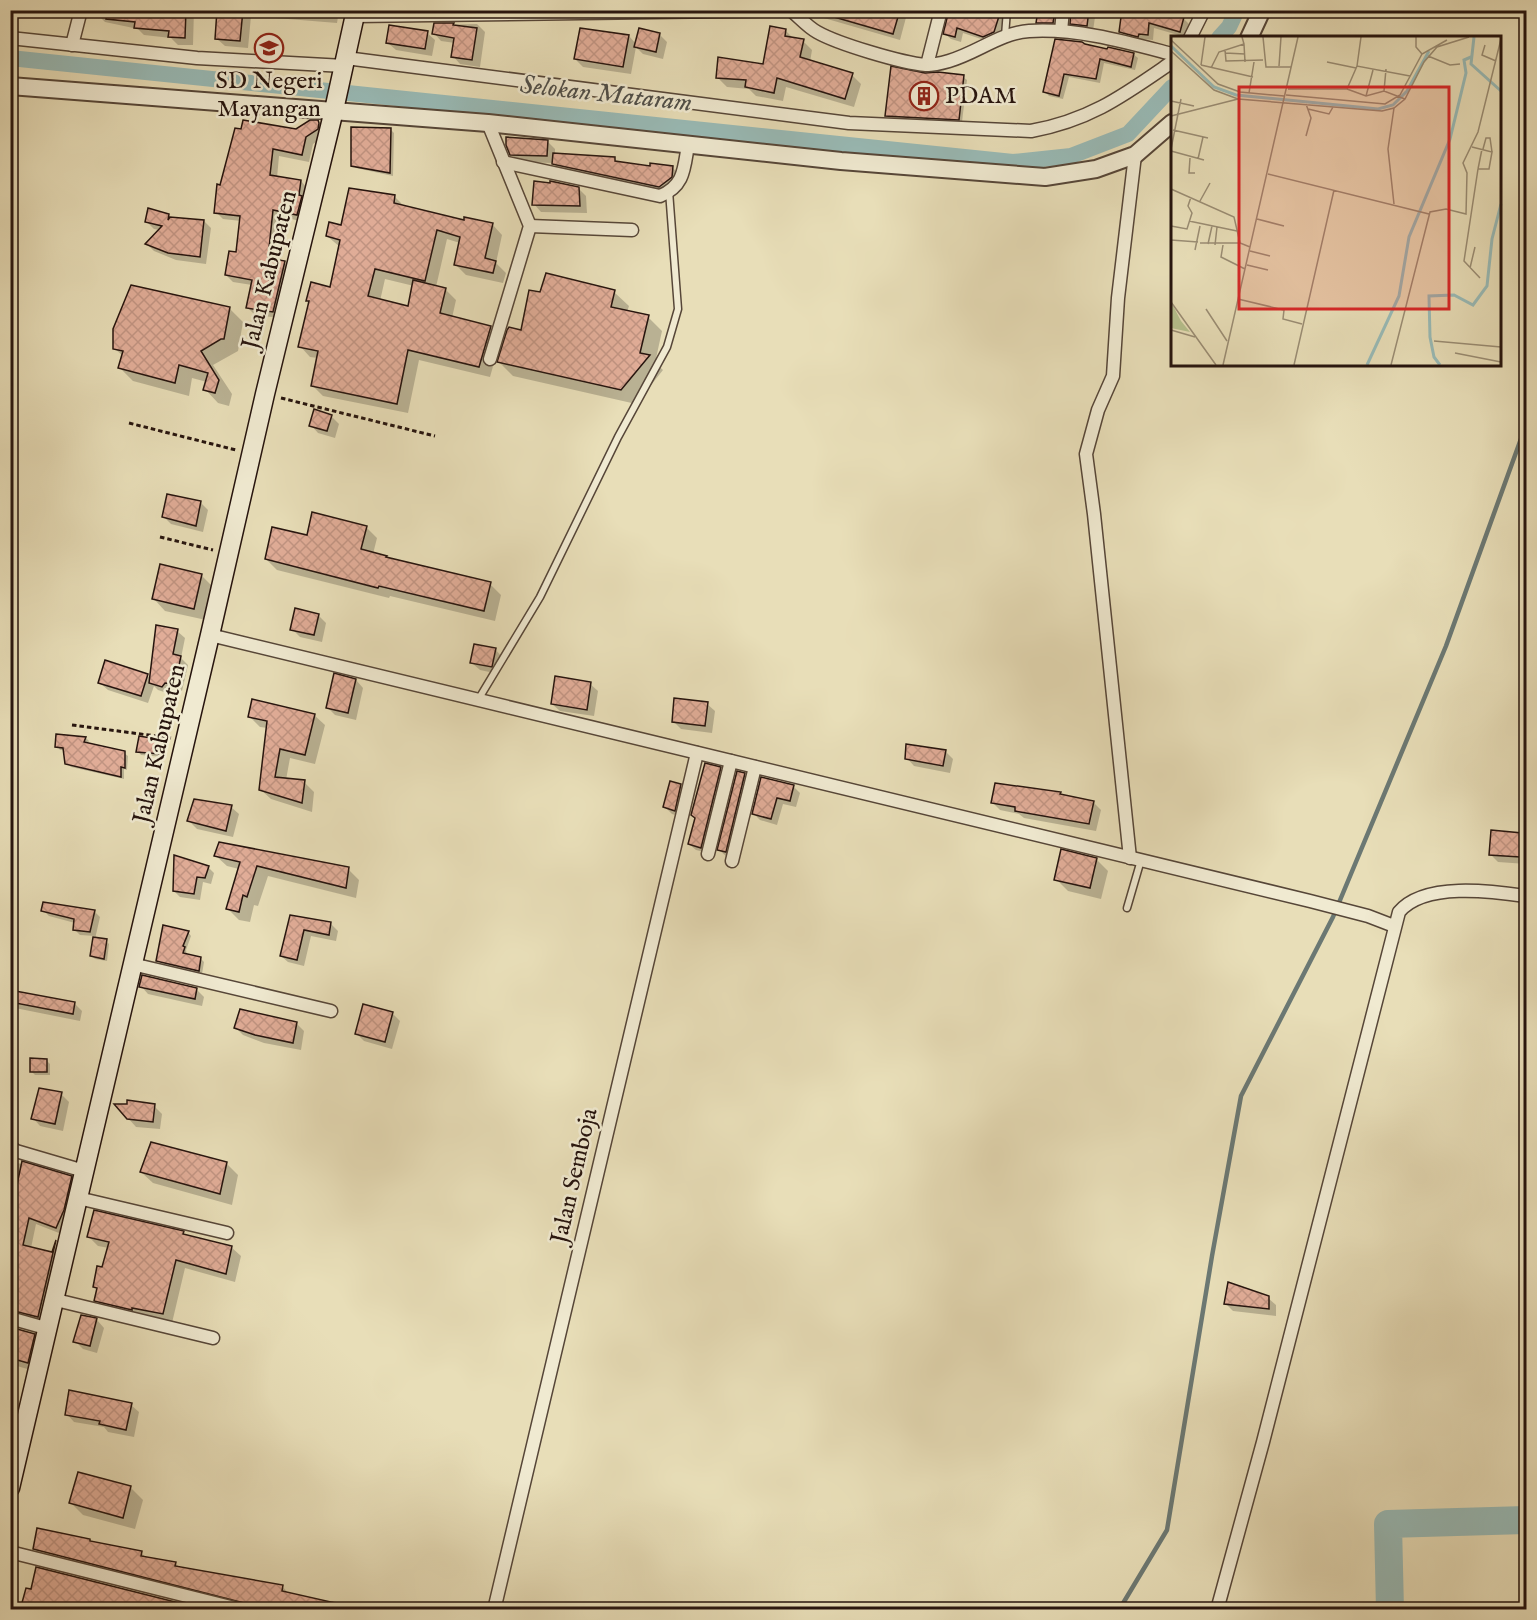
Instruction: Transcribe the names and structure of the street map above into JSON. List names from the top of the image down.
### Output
{
  "streets": {
    "main road": ["Jalan Kabupaten"],
    "street": ["Jalan Semboja"]
  },
  "water": ["Selokan Mataram"],
  "places": {
    "school or university": ["SD Negeri Mayangan"],
    "building": ["PDAM"]
  }
}
